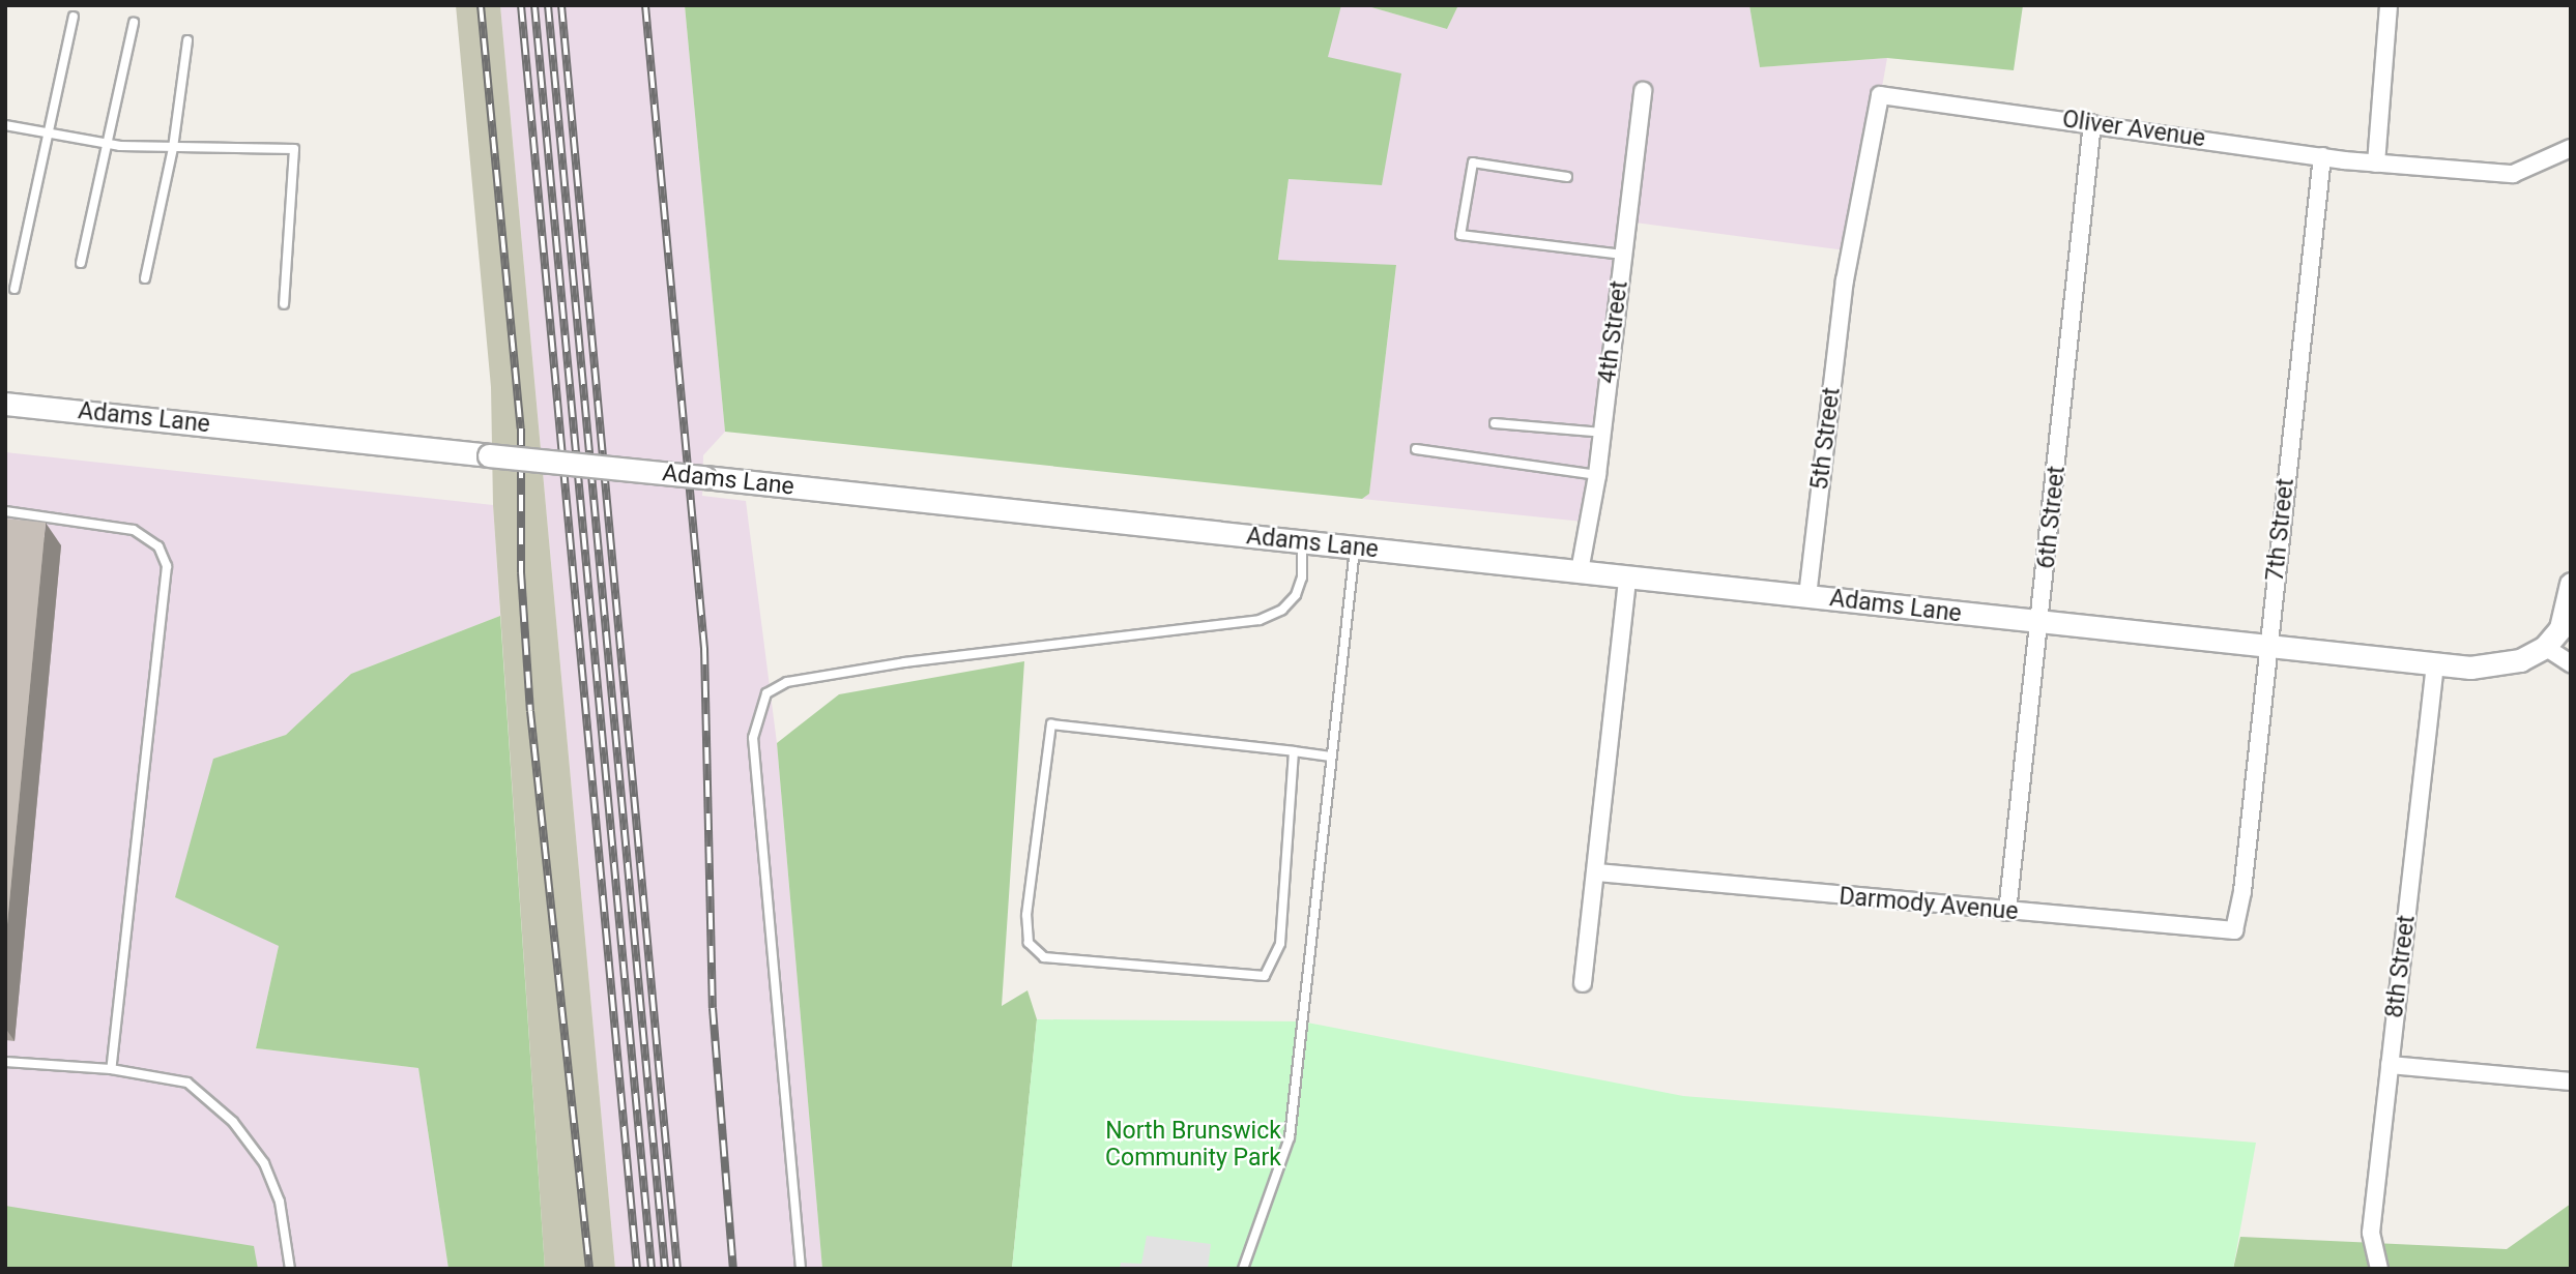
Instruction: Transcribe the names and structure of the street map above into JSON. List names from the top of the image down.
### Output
{
  "streets": {
    "street": [
      "Oliver Avenue",
      "4th Street",
      "Adams Lane",
      "5th Street",
      "6th Street",
      "7th Street",
      "Darmody Avenue",
      "8th Street"
    ]
  },
  "crossings": [
    ["Oliver Avenue", "5th Street"],
    ["Oliver Avenue", "6th Street"],
    ["Oliver Avenue", "7th Street"],
    ["4th Street", "Adams Lane"],
    ["Adams Lane", "5th Street"],
    ["Adams Lane", "6th Street"],
    ["Adams Lane", "7th Street"],
    ["Adams Lane", "8th Street"],
    ["6th Street", "Darmody Avenue"],
    ["7th Street", "Darmody Avenue"]
  ],
  "parks": ["North Brunswick Community Park"]
}
